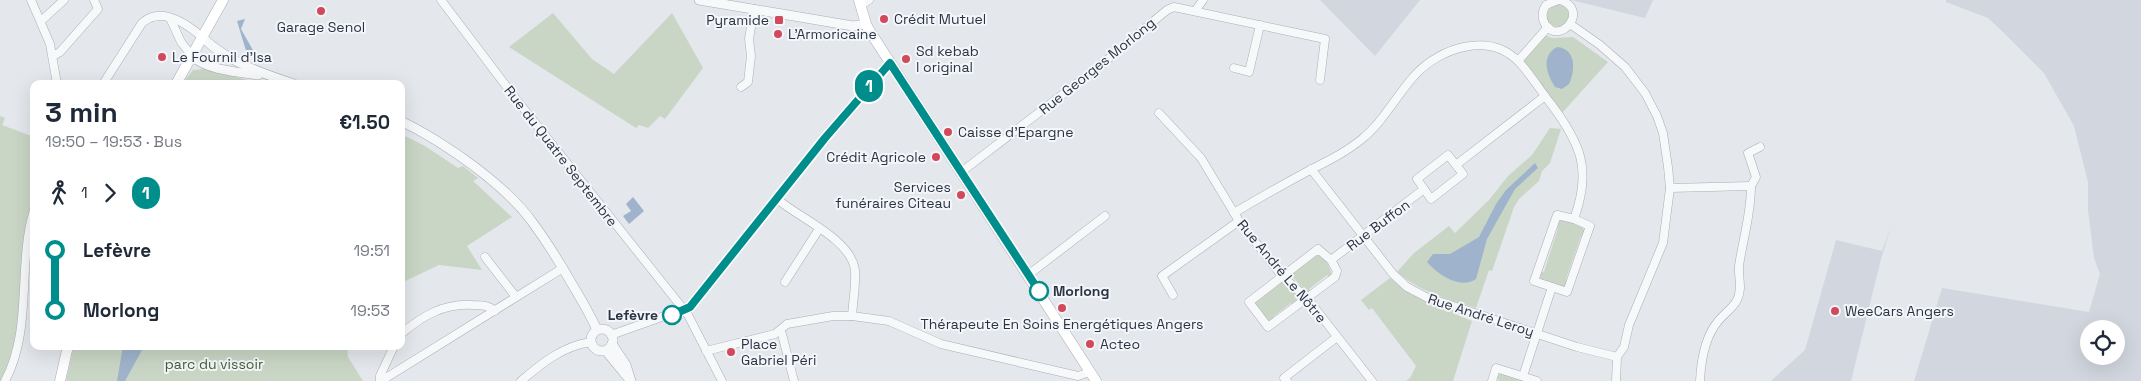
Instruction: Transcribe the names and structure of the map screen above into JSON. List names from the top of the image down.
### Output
{
  "streets": {
    "street": [
      "Rue Georges Morlong",
      "Rue du Quatre Septembre",
      "Rue Buffon",
      "Rue André Le Nôtre",
      "Rue André Leroy"
    ]
  },
  "crossings": [
    ["Rue Buffon", "Rue André Leroy"]
  ],
  "parks": ["parc du vissoir"],
  "places": {
    "other": [
      "Garage Senol",
      "Crédit Mutuel",
      "L'Armoricaine",
      "Le Fournil d'Isa",
      "Sd kebab l original",
      "Caisse d'Epargne",
      "Crédit Agricole",
      "Services funéraires Citeau",
      "Morlong",
      "Thérapeute En Soins Energétiques Angers",
      "WeeCars Angers",
      "Lefèvre",
      "Acteo",
      "Place Gabriel Péri"
    ],
    "transit": ["Pyramide"]
  },
  "lines": ["bus line 1"],
  "page": {
    "on_map": "1",
    "heading": ["3 min", "19:50 – 19:53 · Bus", "€1.50"],
    "legs": ["1", "1"],
    "list": [
      {
        "name": "Lefèvre",
        "value": "19:51"
      },
      {
        "name": "Morlong",
        "value": "19:53"
      }
    ]
  }
}
